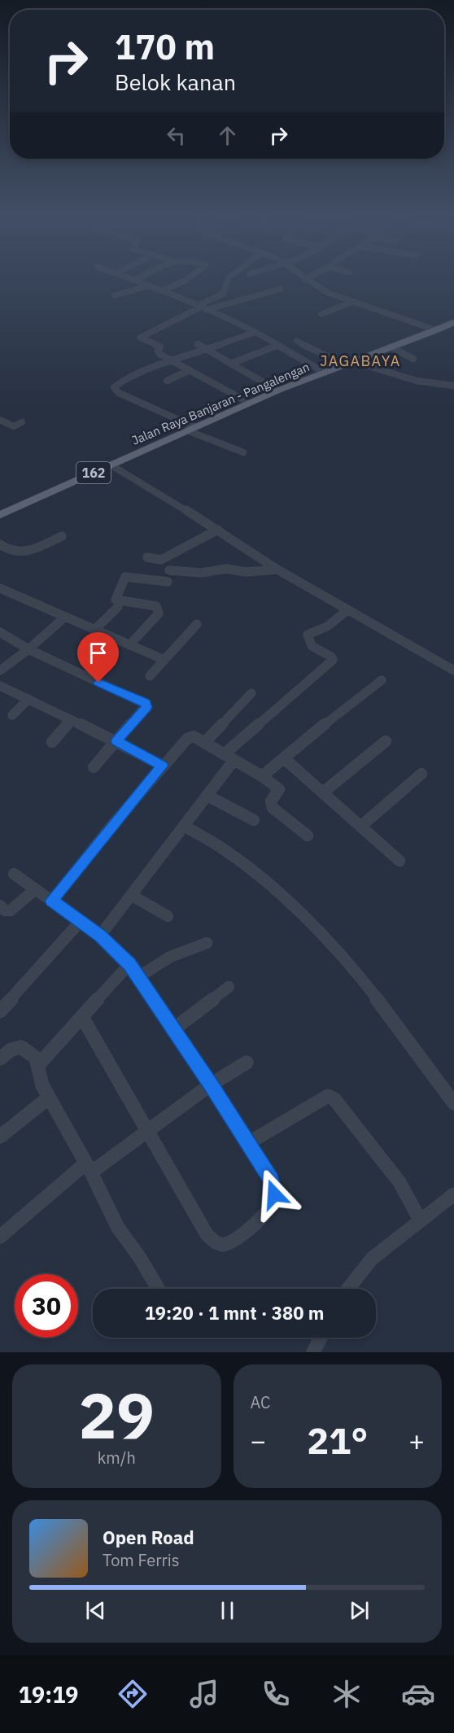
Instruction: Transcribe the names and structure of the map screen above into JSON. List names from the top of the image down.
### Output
{
  "streets": {
    "main road": ["Jalan Raya Banjaran - Pangalengan", "162"]
  },
  "districts": ["JAGABAYA"],
  "page": {
    "turn": ["170 m", "Belok kanan"],
    "limit": "30",
    "trip": "19:20 · 1 mnt · 380 m",
    "tile": [
      ["29", "km/h"],
      "AC"
    ],
    "heat": ["−", "21°", "+"],
    "song": ["Open Road", "Tom Ferris"],
    "tabs": "19:19"
  }
}
